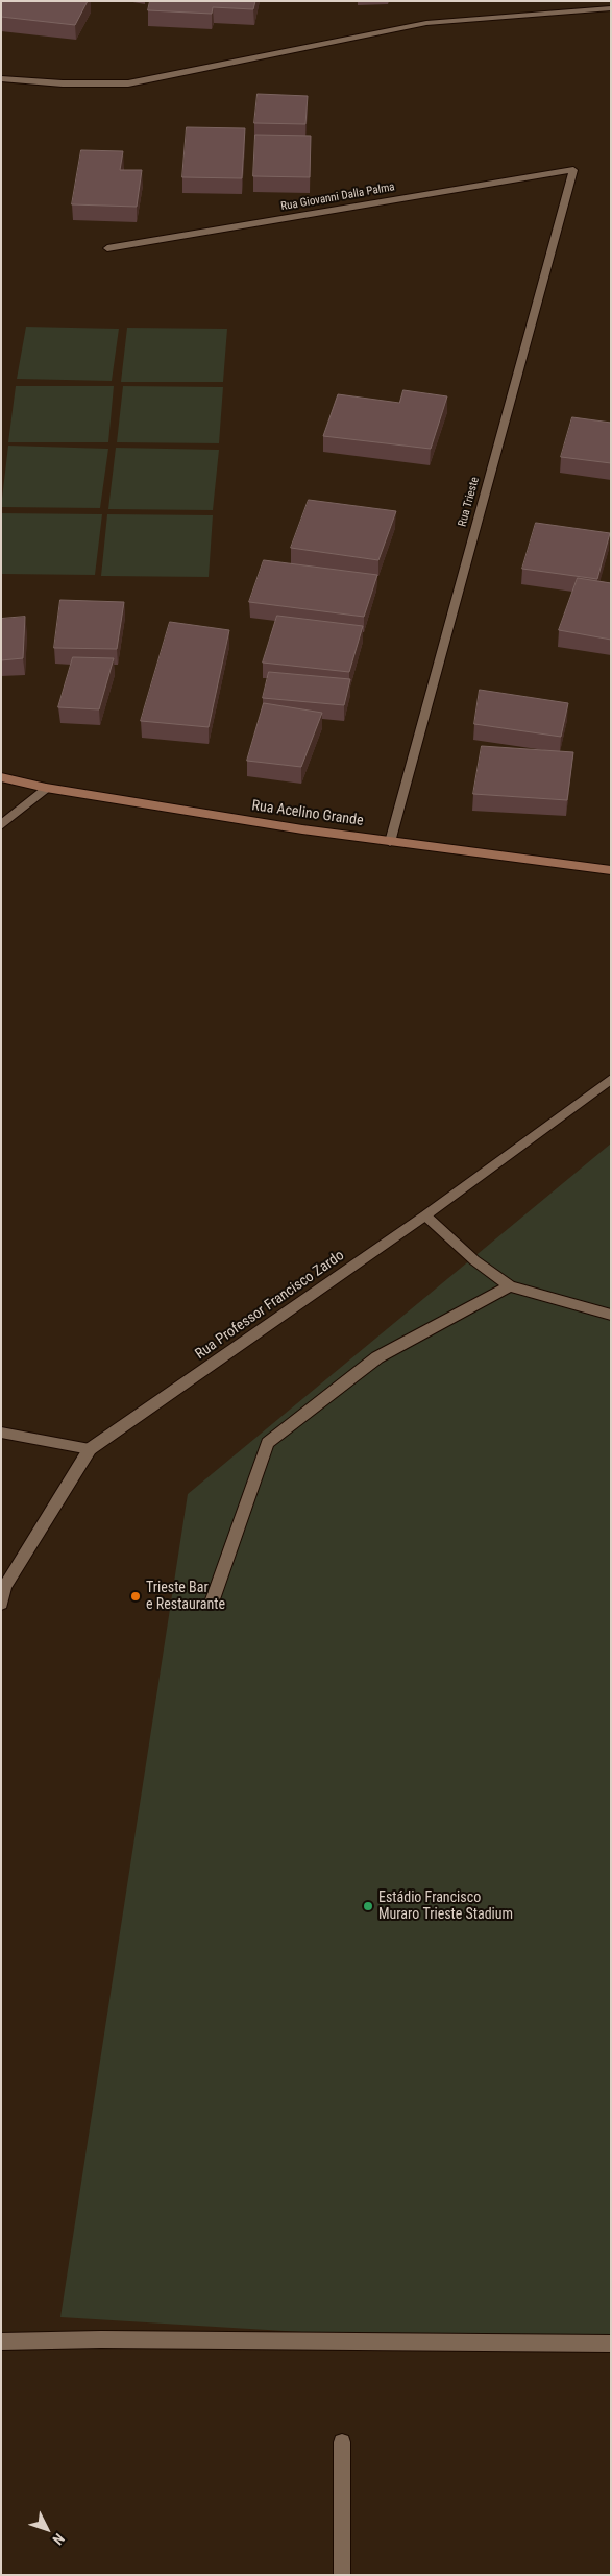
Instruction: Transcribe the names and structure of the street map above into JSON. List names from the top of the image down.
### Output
{
  "streets": {
    "street": [
      "Rua Giovanni Dalla Palma",
      "Rua Trieste",
      "Rua Acelino Grande",
      "Rua Professor Francisco Zardo"
    ]
  },
  "crossings": [
    ["Rua Giovanni Dalla Palma", "Rua Trieste"],
    ["Rua Trieste", "Rua Acelino Grande"]
  ],
  "places": ["Trieste Bar e Restaurante", "Estádio Francisco Muraro Trieste Stadium"],
  "north": "bottom right"
}
